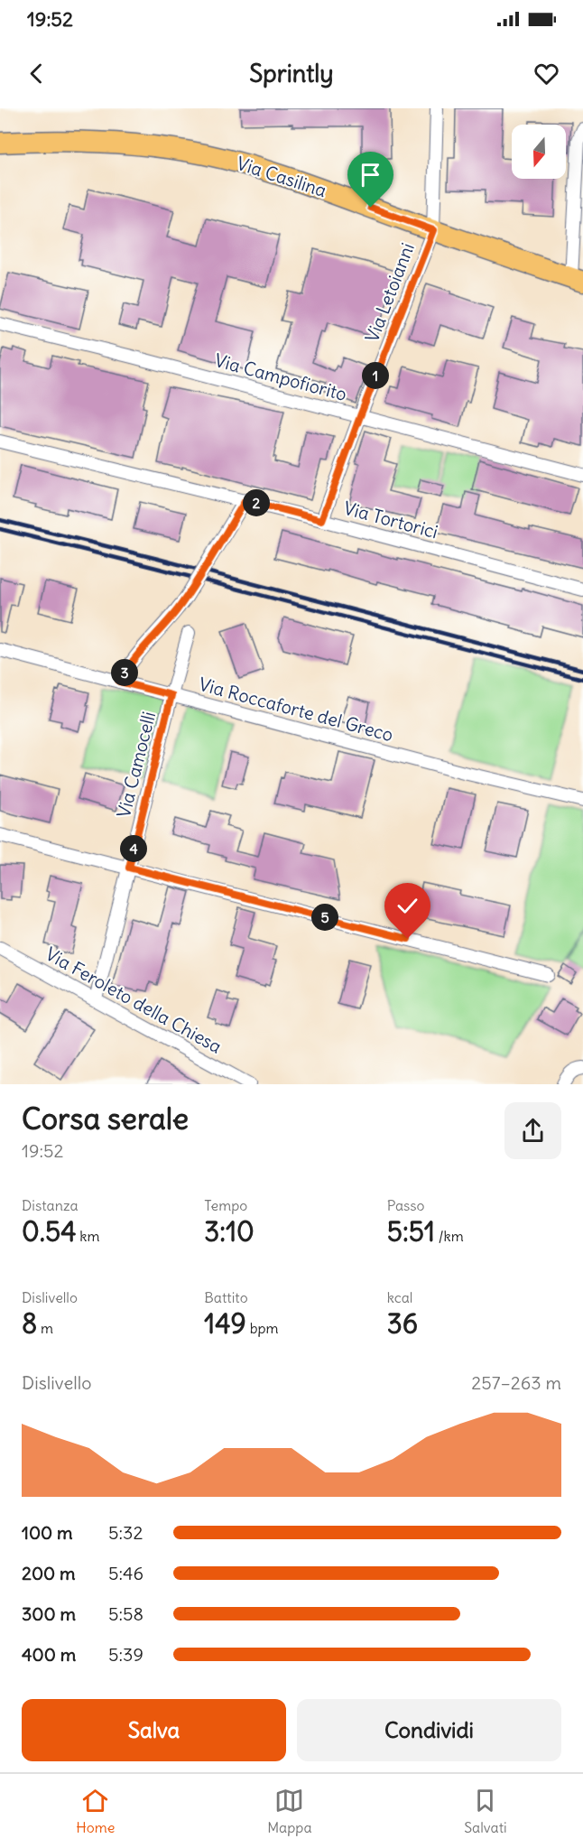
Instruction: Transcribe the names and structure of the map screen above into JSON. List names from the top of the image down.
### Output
{
  "streets": {
    "main road": ["Via Casilina"],
    "street": [
      "Via Letoianni",
      "Via Campofiorito",
      "Via Tortorici",
      "Via Roccaforte del Greco",
      "Via Camocelli",
      "Via Feroleto della Chiesa"
    ]
  },
  "crossings": [
    ["Via Casilina", "Via Letoianni"],
    ["Via Letoianni", "Via Campofiorito"],
    ["Via Letoianni", "Via Tortorici"],
    ["Via Roccaforte del Greco", "Via Camocelli"],
    ["Via Camocelli", "Via Feroleto della Chiesa"]
  ],
  "north": "bottom",
  "page": {
    "status": "19:52",
    "header": "Sprintly",
    "pins": [
      "1",
      "2",
      "3",
      "4",
      "5"
    ],
    "heading": ["Corsa serale", "19:52"],
    "stats": [
      ["Distanza", "0.54 km"],
      ["Tempo", "3:10"],
      ["Passo", "5:51 /km"],
      ["Dislivello", "8 m"],
      ["Battito", "149 bpm"],
      ["kcal", "36"]
    ],
    "chart": ["Dislivello", "257–263 m"],
    "list": [
      {
        "name": "100 m",
        "note": "5:32"
      },
      {
        "name": "200 m",
        "note": "5:46"
      },
      {
        "name": "300 m",
        "note": "5:58"
      },
      {
        "name": "400 m",
        "note": "5:39"
      }
    ],
    "buttons": ["Salva", "Condividi"],
    "tabs": ["Home", "Mappa", "Salvati"]
  }
}
